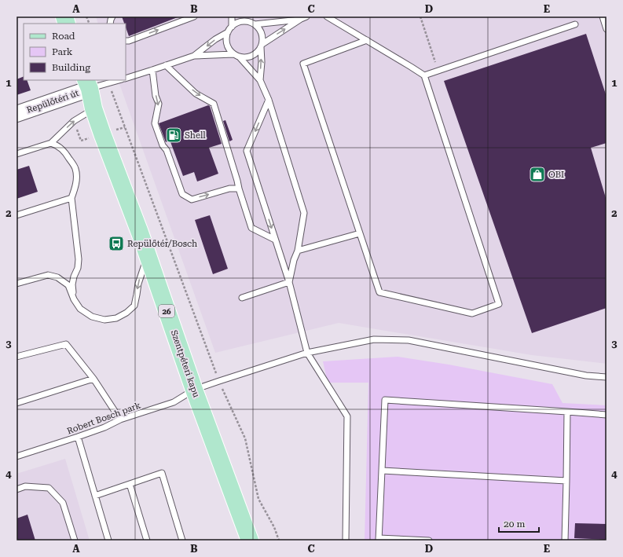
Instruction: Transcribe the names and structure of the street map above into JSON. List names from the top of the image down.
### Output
{
  "streets": {
    "main road": ["26", "Szentpéteri kapu"],
    "street": ["Repülőtéri út"],
    "lane": ["Robert Bosch park"]
  },
  "crossings": [
    ["Repülőtéri út", "Szentpéteri kapu"],
    ["Szentpéteri kapu", "Robert Bosch park"]
  ],
  "places": {
    "fuel station": ["Shell"],
    "shop": ["OBI"],
    "bus stop": ["Repülőtér/Bosch"]
  },
  "legend": ["Road", "Park", "Building"],
  "scale_bar": "20 m",
  "grid": {
    "columns": [
      "A",
      "B",
      "C",
      "D",
      "E"
    ],
    "rows": [
      "1",
      "2",
      "3",
      "4"
    ]
  }
}
